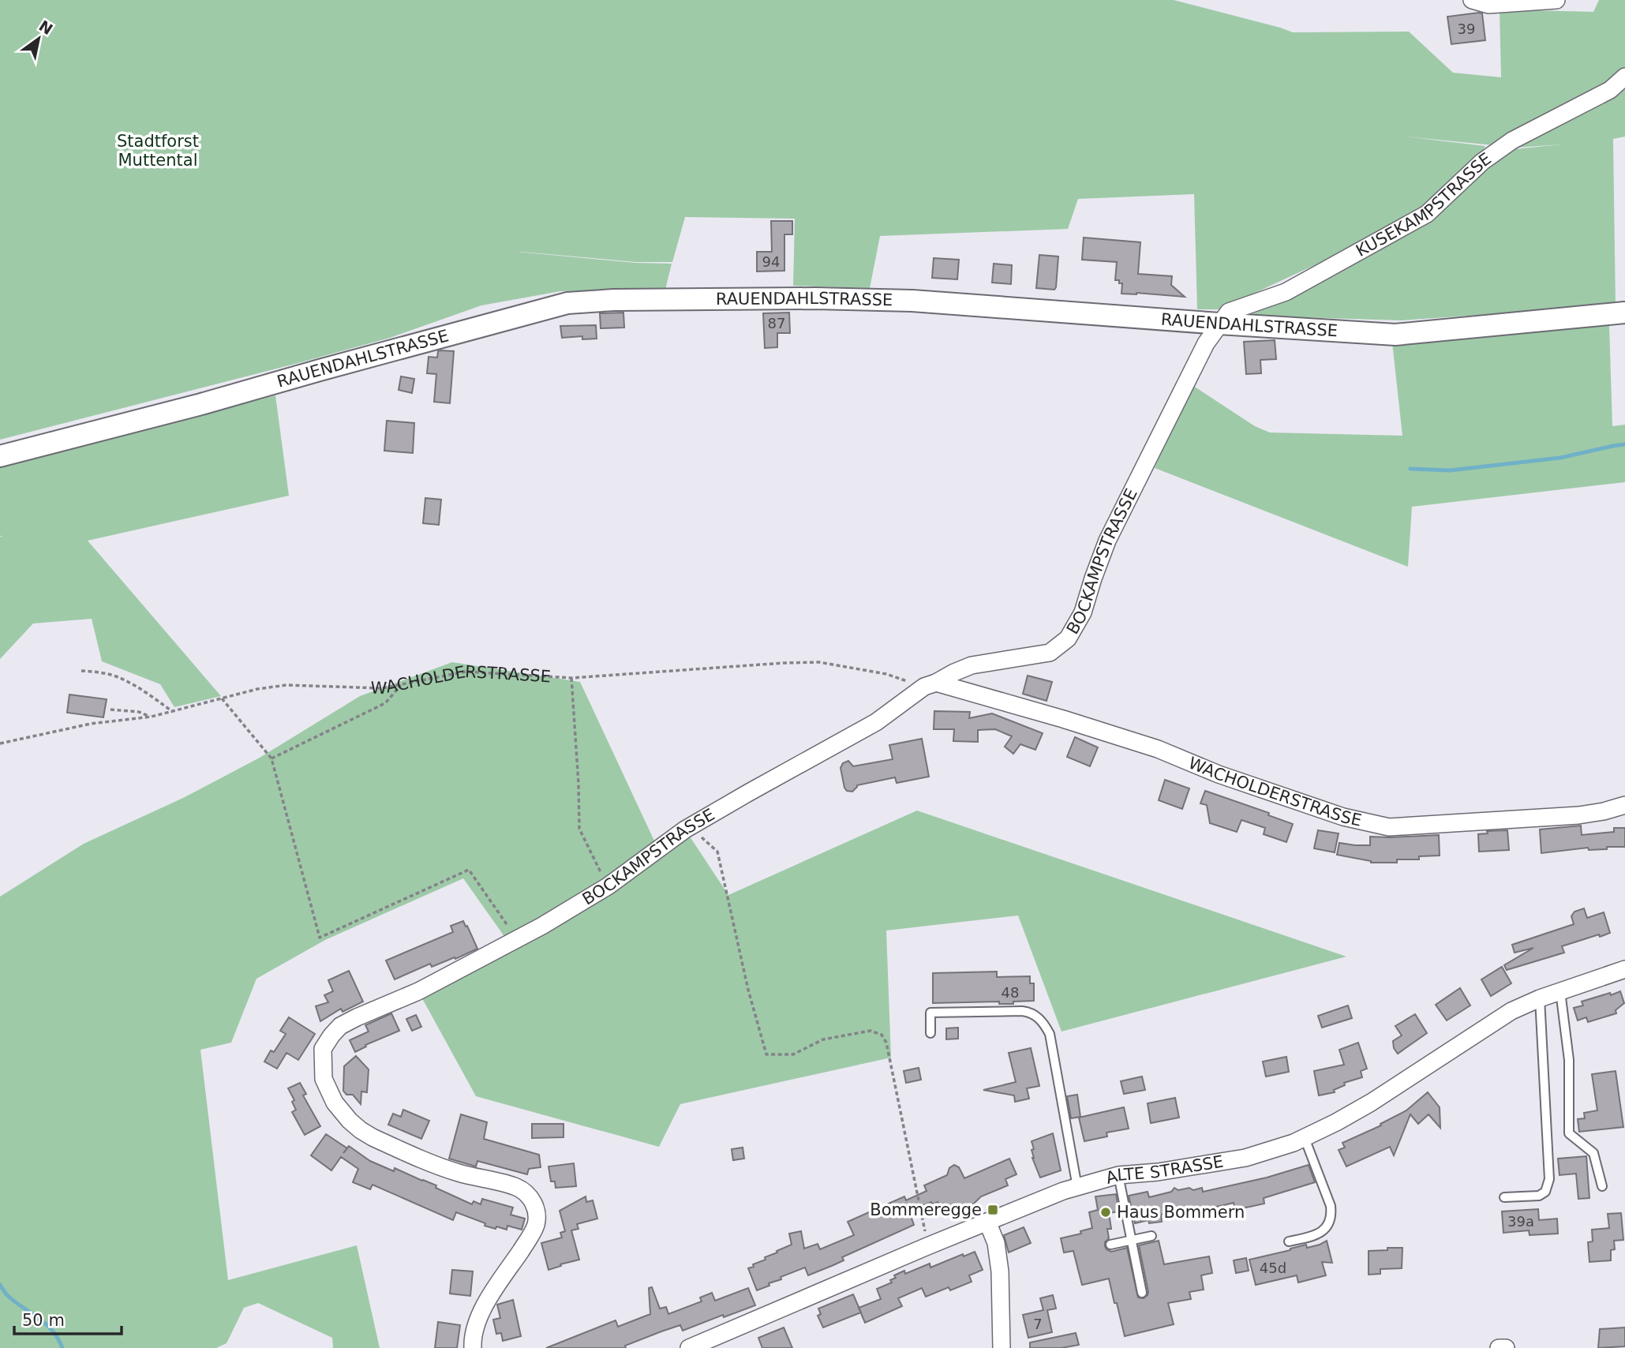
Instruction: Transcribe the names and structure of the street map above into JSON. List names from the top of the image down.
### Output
{
  "streets": {
    "street": [
      "KUSEKAMPSTRASSE",
      "RAUENDAHLSTRASSE",
      "BOCKAMPSTRASSE",
      "WACHOLDERSTRASSE",
      "ALTE STRASSE"
    ]
  },
  "crossings": [
    ["KUSEKAMPSTRASSE", "RAUENDAHLSTRASSE"],
    ["KUSEKAMPSTRASSE", "BOCKAMPSTRASSE"],
    ["RAUENDAHLSTRASSE", "BOCKAMPSTRASSE"],
    ["BOCKAMPSTRASSE", "WACHOLDERSTRASSE"]
  ],
  "parks": ["Stadtforst Muttental"],
  "places": {
    "transit": ["Bommeregge"],
    "other": ["Haus Bommern"]
  },
  "house_numbers": [
    "39",
    "94",
    "87",
    "48",
    "39a",
    "45d",
    "7"
  ],
  "scale_bar": "50 m",
  "north": "top right"
}
